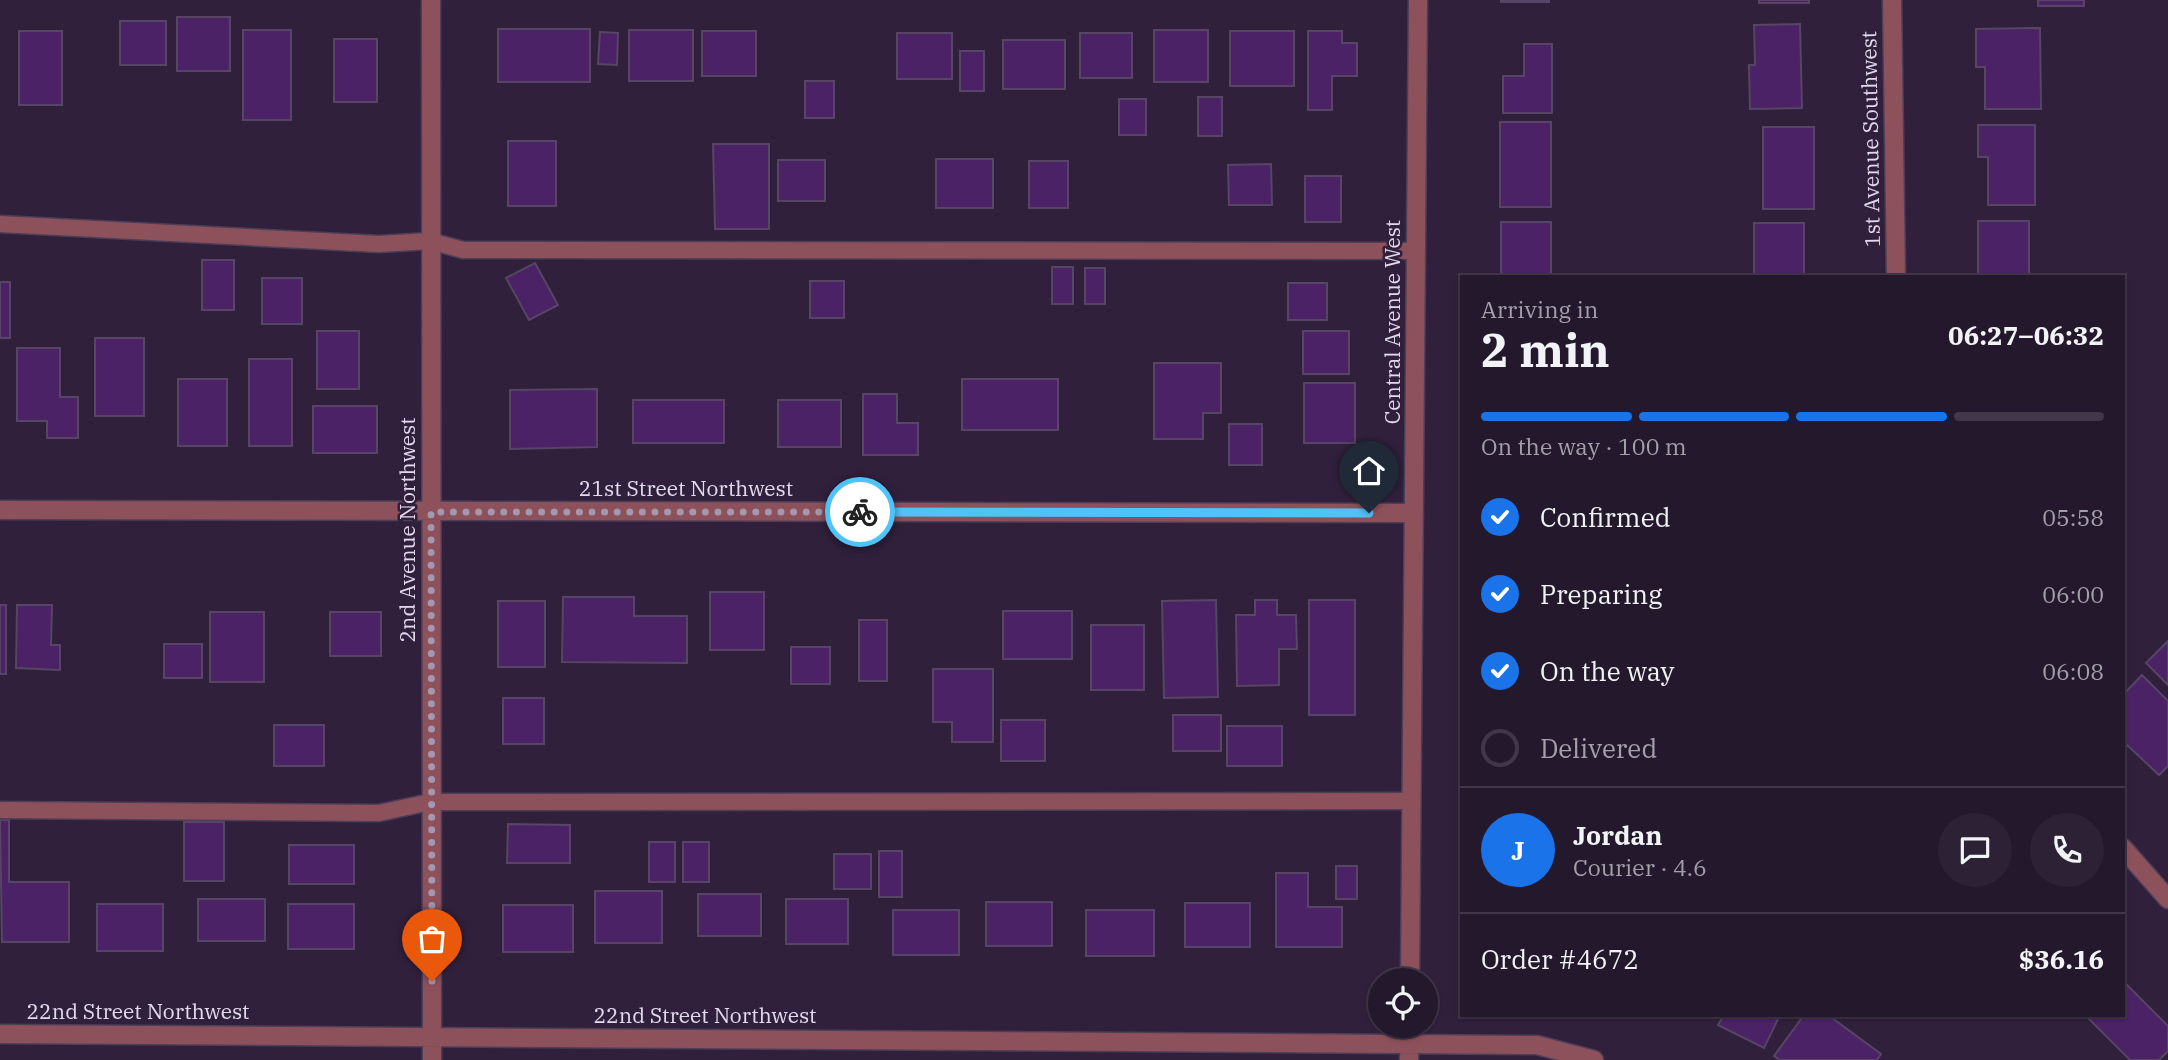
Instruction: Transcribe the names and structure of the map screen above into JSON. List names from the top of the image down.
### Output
{
  "streets": {
    "street": [
      "1st Avenue Southwest",
      "Central Avenue West",
      "21st Street Northwest",
      "2nd Avenue Northwest",
      "22nd Street Northwest"
    ]
  },
  "crossings": [
    ["Central Avenue West", "21st Street Northwest"],
    ["21st Street Northwest", "2nd Avenue Northwest"],
    ["2nd Avenue Northwest", "22nd Street Northwest"]
  ],
  "page": {
    "heading": ["2 min", "Arriving in", "06:27–06:32"],
    "panel": [
      "Jordan",
      "Courier · 4.6",
      "Order #4672",
      "$36.16"
    ],
    "bar": "On the way · 100 m",
    "list": [
      ["Confirmed", "05:58"],
      ["Preparing", "06:00"],
      ["On the way", "06:08"],
      "Delivered"
    ],
    "round": "J"
  }
}
